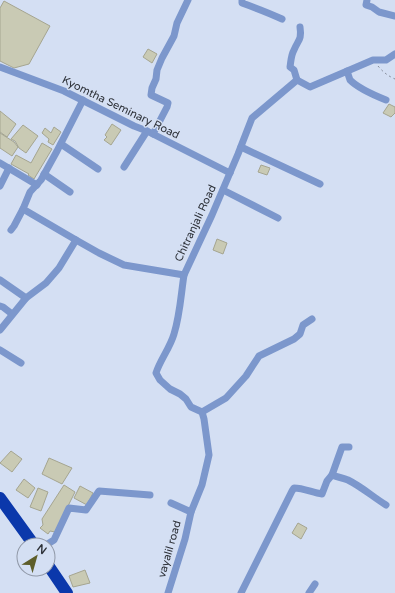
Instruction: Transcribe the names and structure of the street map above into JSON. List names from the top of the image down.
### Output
{
  "streets": {
    "street": ["Kyomtha Seminary Road", "Chitranjali Road", "vayalil road"]
  },
  "crossings": [
    ["Kyomtha Seminary Road", "Chitranjali Road"]
  ],
  "north": "top right"
}
